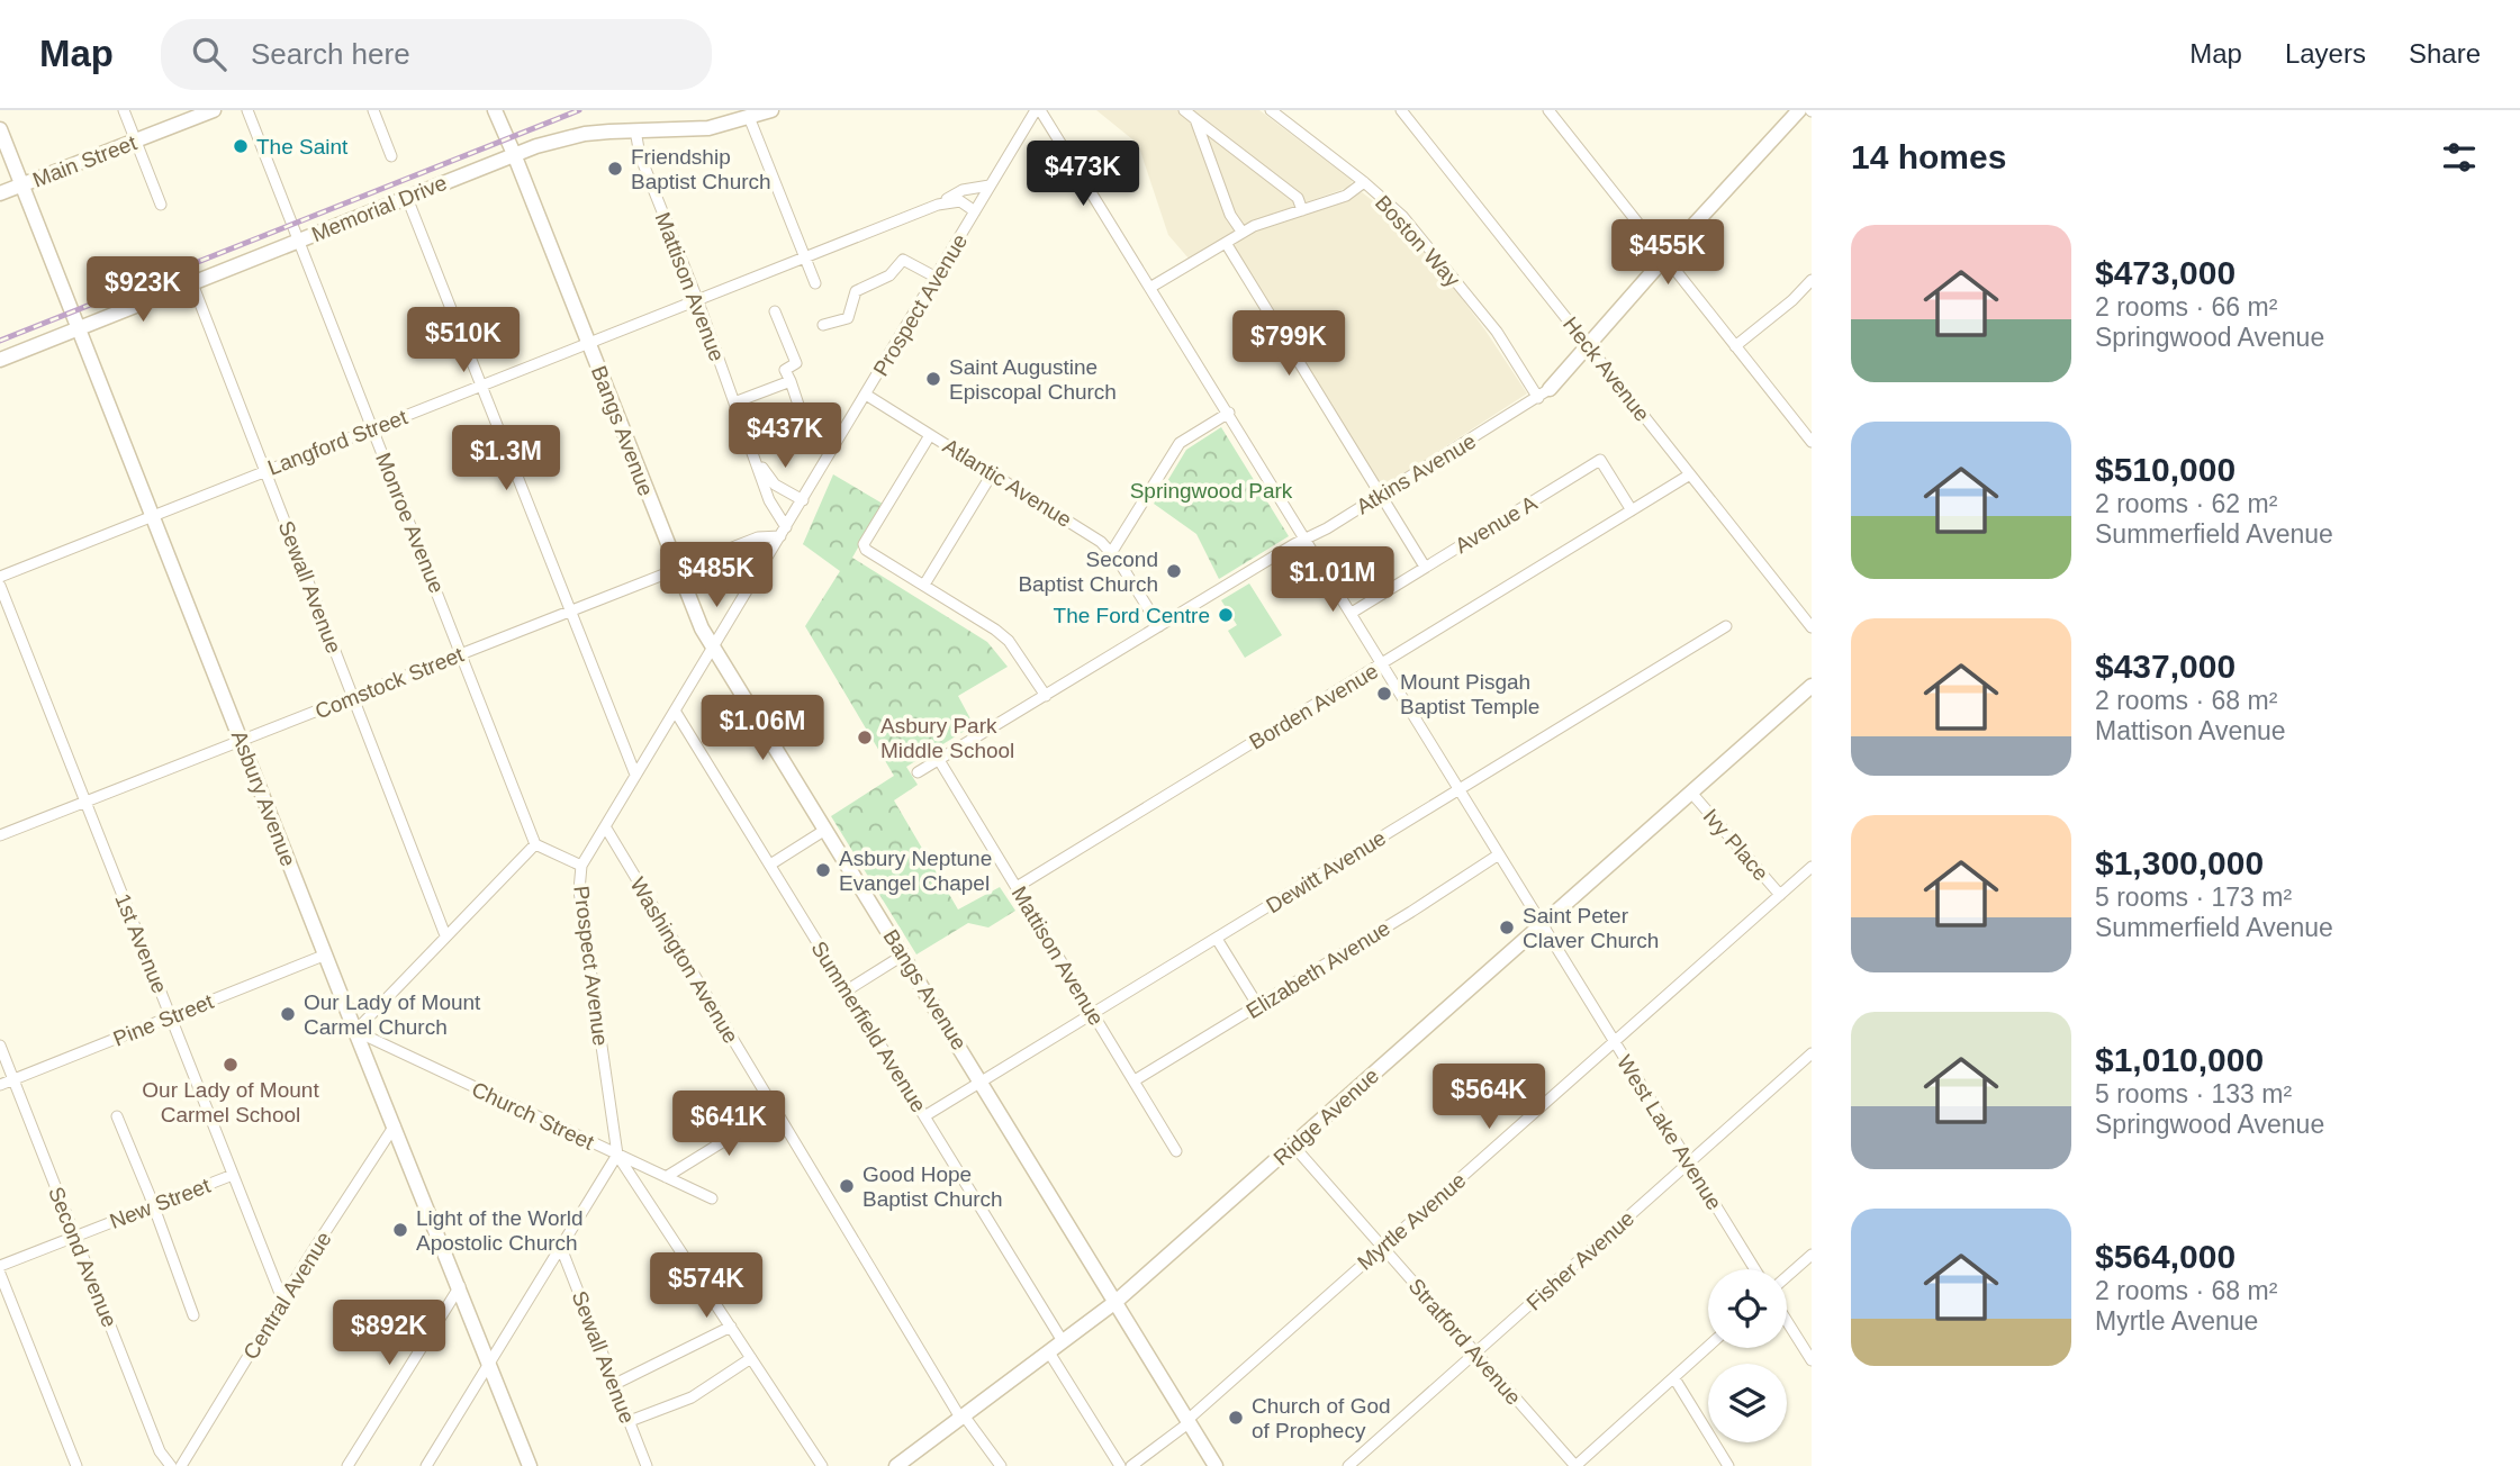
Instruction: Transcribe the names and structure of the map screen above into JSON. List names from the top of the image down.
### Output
{
  "streets": {
    "street": [
      "Main Street",
      "Memorial Drive",
      "Boston Way",
      "Mattison Avenue",
      "Prospect Avenue",
      "Heck Avenue",
      "Bangs Avenue",
      "Langford Street",
      "Atkins Avenue",
      "Atlantic Avenue",
      "Monroe Avenue",
      "Avenue A",
      "Sewall Avenue",
      "Comstock Street",
      "Borden Avenue",
      "Asbury Avenue",
      "Ivy Place",
      "Dewitt Avenue",
      "1st Avenue",
      "Washington Avenue",
      "Elizabeth Avenue",
      "Pine Street",
      "Summerfield Avenue",
      "Church Street",
      "Ridge Avenue",
      "West Lake Avenue",
      "New Street",
      "Myrtle Avenue",
      "Second Avenue",
      "Fisher Avenue",
      "Central Avenue",
      "Stratford Avenue"
    ]
  },
  "crossings": [
    ["Main Street", "Asbury Avenue"],
    ["Memorial Drive", "Mattison Avenue"],
    ["Memorial Drive", "Bangs Avenue"],
    ["Memorial Drive", "Monroe Avenue"],
    ["Memorial Drive", "Sewall Avenue"],
    ["Memorial Drive", "Asbury Avenue"],
    ["Boston Way", "Atkins Avenue"],
    ["Mattison Avenue", "Prospect Avenue"],
    ["Mattison Avenue", "Langford Street"],
    ["Mattison Avenue", "Atkins Avenue"],
    ["Mattison Avenue", "Comstock Street"],
    ["Mattison Avenue", "Borden Avenue"],
    ["Mattison Avenue", "Dewitt Avenue"],
    ["Mattison Avenue", "Elizabeth Avenue"],
    ["Prospect Avenue", "Bangs Avenue"],
    ["Prospect Avenue", "Langford Street"],
    ["Prospect Avenue", "Atlantic Avenue"],
    ["Prospect Avenue", "Comstock Street"],
    ["Prospect Avenue", "Washington Avenue"],
    ["Prospect Avenue", "Summerfield Avenue"],
    ["Prospect Avenue", "Church Street"],
    ["Prospect Avenue", "West Lake Avenue"],
    ["Heck Avenue", "Atkins Avenue"],
    ["Heck Avenue", "Borden Avenue"],
    ["Bangs Avenue", "Langford Street"],
    ["Bangs Avenue", "Comstock Street"],
    ["Bangs Avenue", "Dewitt Avenue"],
    ["Bangs Avenue", "Ridge Avenue"],
    ["Bangs Avenue", "Myrtle Avenue"],
    ["Langford Street", "Monroe Avenue"],
    ["Langford Street", "Sewall Avenue"],
    ["Langford Street", "Asbury Avenue"],
    ["Atkins Avenue", "Atlantic Avenue"],
    ["Atkins Avenue", "West Lake Avenue"],
    ["Monroe Avenue", "Comstock Street"],
    ["Avenue A", "Borden Avenue"],
    ["Avenue A", "West Lake Avenue"],
    ["Sewall Avenue", "Comstock Street"],
    ["Comstock Street", "Asbury Avenue"],
    ["Comstock Street", "1st Avenue"],
    ["Borden Avenue", "West Lake Avenue"],
    ["Asbury Avenue", "Pine Street"],
    ["Asbury Avenue", "Church Street"],
    ["Asbury Avenue", "Central Avenue"],
    ["Ivy Place", "Ridge Avenue"],
    ["Ivy Place", "Myrtle Avenue"],
    ["Dewitt Avenue", "Summerfield Avenue"],
    ["Dewitt Avenue", "West Lake Avenue"],
    ["1st Avenue", "Pine Street"],
    ["1st Avenue", "New Street"],
    ["1st Avenue", "Central Avenue"],
    ["Washington Avenue", "Ridge Avenue"],
    ["Elizabeth Avenue", "West Lake Avenue"],
    ["Pine Street", "Second Avenue"],
    ["Summerfield Avenue", "Ridge Avenue"],
    ["Ridge Avenue", "West Lake Avenue"],
    ["Ridge Avenue", "Stratford Avenue"],
    ["West Lake Avenue", "Myrtle Avenue"],
    ["West Lake Avenue", "Fisher Avenue"],
    ["New Street", "Second Avenue"],
    ["Myrtle Avenue", "Stratford Avenue"],
    ["Fisher Avenue", "Stratford Avenue"]
  ],
  "parks": ["Springwood Park"],
  "places": [
    "The Saint",
    "Friendship Baptist Church",
    "Saint Augustine Episcopal Church",
    "Second Baptist Church",
    "The Ford Centre",
    "Mount Pisgah Baptist Temple",
    "Asbury Park Middle School",
    "Asbury Neptune Evangel Chapel",
    "Saint Peter Claver Church",
    "Our Lady of Mount Carmel Church",
    "Our Lady of Mount Carmel School",
    "Good Hope Baptist Church",
    "Light of the World Apostolic Church",
    "Church of God of Prophecy"
  ],
  "page": {
    "header": "Map",
    "search": "Search here",
    "nav": ["Map", "Layers", "Share"],
    "heading": "14 homes",
    "price": [
      "$473K",
      "$455K",
      "$923K",
      "$510K",
      "$799K",
      "$437K",
      "$1.3M",
      "$485K",
      "$1.01M",
      "$1.06M",
      "$564K",
      "$641K",
      "$574K",
      "$892K"
    ],
    "list": [
      {
        "name": "$473,000",
        "note": "2 rooms · 66 m² · Springwood Avenue"
      },
      {
        "name": "$510,000",
        "note": "2 rooms · 62 m² · Summerfield Avenue"
      },
      {
        "name": "$437,000",
        "note": "2 rooms · 68 m² · Mattison Avenue"
      },
      {
        "name": "$1,300,000",
        "note": "5 rooms · 173 m² · Summerfield Avenue"
      },
      {
        "name": "$1,010,000",
        "note": "5 rooms · 133 m² · Springwood Avenue"
      },
      {
        "name": "$564,000",
        "note": "2 rooms · 68 m² · Myrtle Avenue"
      }
    ]
  }
}
